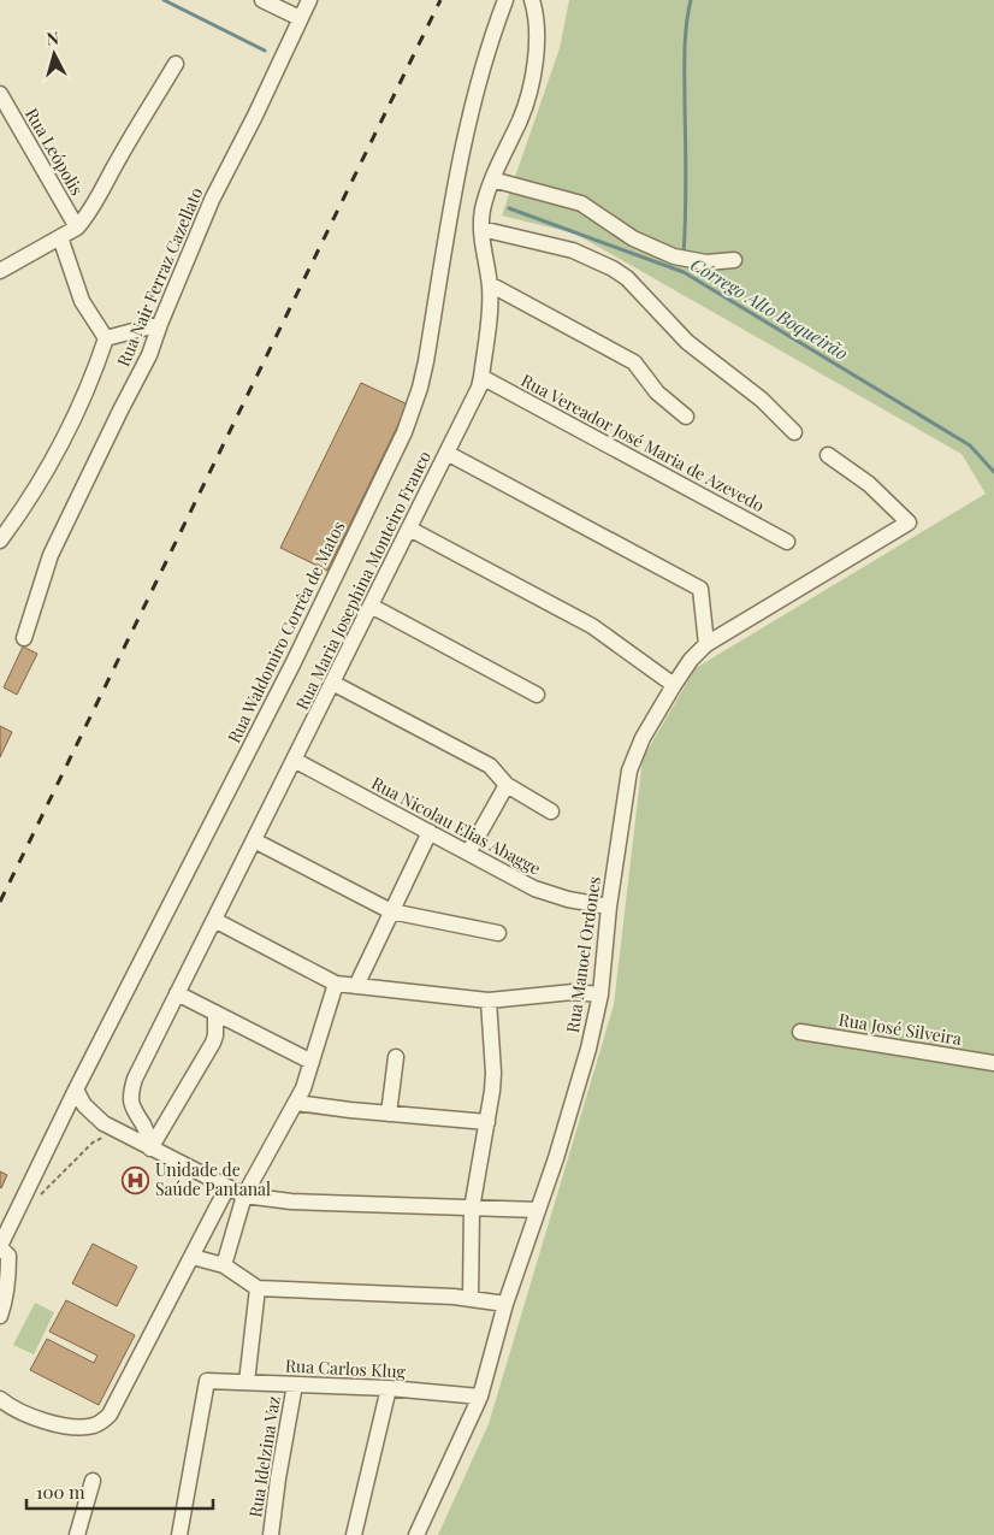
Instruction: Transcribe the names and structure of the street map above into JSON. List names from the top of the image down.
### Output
{
  "streets": {
    "street": [
      "Rua Leópolis",
      "Rua Nair Ferraz Cazellato",
      "Rua Vereador José Maria de Azevedo",
      "Rua Maria Josephina Monteiro Franco",
      "Rua Waldomiro Corrêa de Matos",
      "Rua Nicolau Elias Abagge",
      "Rua Manoel Ordones",
      "Rua José Silveira",
      "Rua Carlos Klug",
      "Rua Idelzina Vaz"
    ]
  },
  "crossings": [
    ["Rua Vereador José Maria de Azevedo", "Rua Maria Josephina Monteiro Franco"],
    ["Rua Maria Josephina Monteiro Franco", "Rua Nicolau Elias Abagge"],
    ["Rua Nicolau Elias Abagge", "Rua Manoel Ordones"],
    ["Rua Manoel Ordones", "Rua Carlos Klug"],
    ["Rua Carlos Klug", "Rua Idelzina Vaz"]
  ],
  "water": ["Córrego Alto Boqueirão"],
  "places": {
    "hospital": ["Unidade de Saúde Pantanal"]
  },
  "scale_bar": "100 m",
  "north": "top"
}
